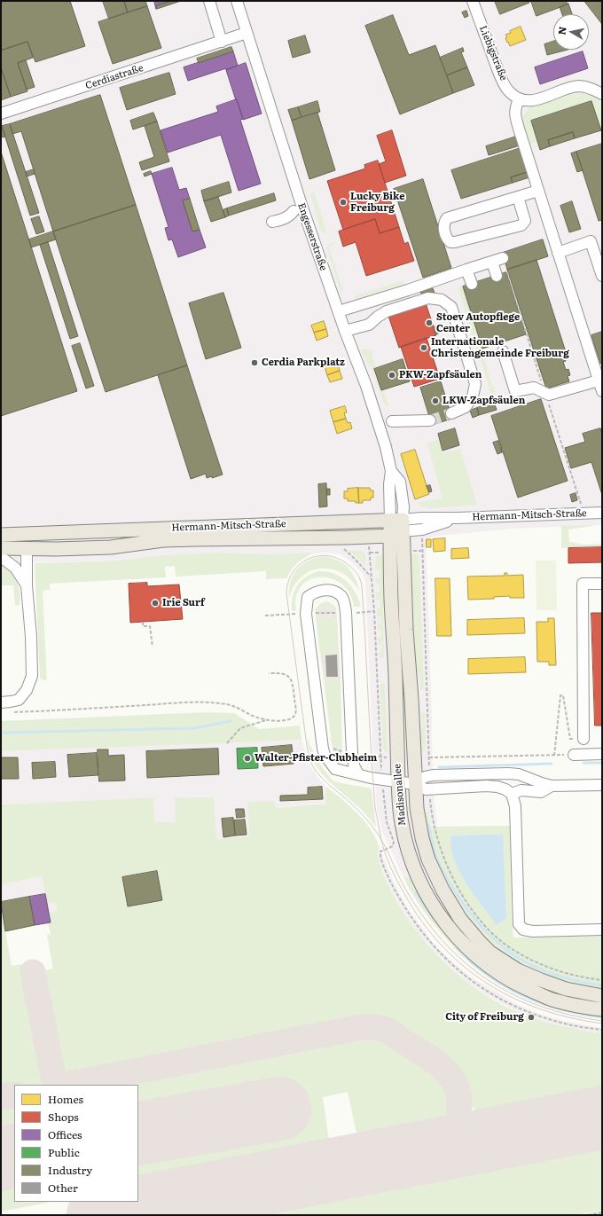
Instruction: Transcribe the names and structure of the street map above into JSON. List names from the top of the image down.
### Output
{
  "streets": {
    "main road": ["Hermann-Mitsch-Straße", "Madisonallee"],
    "street": ["Liebigstraße", "Cerdiastraße", "Engesserstraße"]
  },
  "crossings": [
    ["Cerdiastraße", "Engesserstraße"],
    ["Engesserstraße", "Hermann-Mitsch-Straße"],
    ["Engesserstraße", "Madisonallee"],
    ["Hermann-Mitsch-Straße", "Madisonallee"]
  ],
  "places": [
    "Lucky Bike Freiburg",
    "Stoev Autopflege Center",
    "Internationale Christengemeinde Freiburg",
    "Cerdia Parkplatz",
    "PKW-Zapfsäulen",
    "LKW-Zapfsäulen",
    "Irie Surf",
    "Walter-Pfister-Clubheim",
    "City of Freiburg"
  ],
  "legend": [
    "Homes",
    "Shops",
    "Offices",
    "Public",
    "Industry",
    "Other"
  ],
  "north": "left"
}
